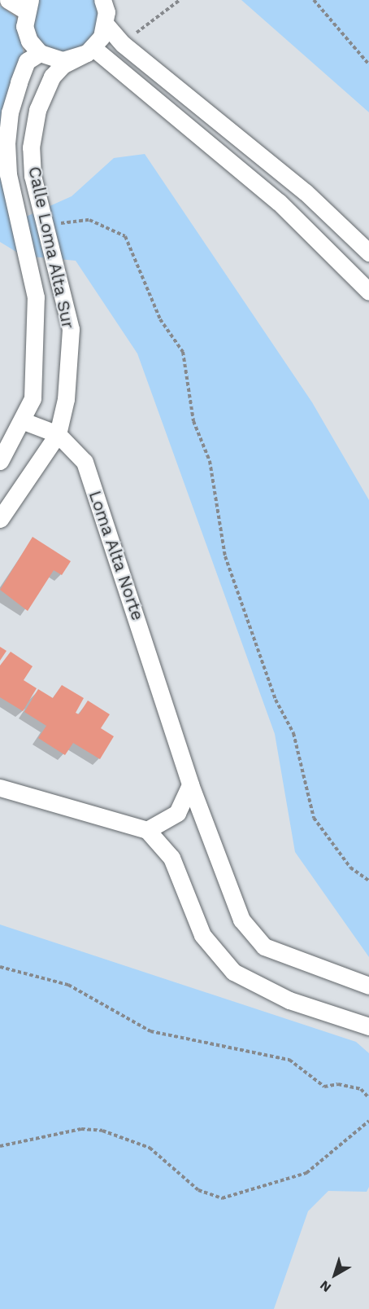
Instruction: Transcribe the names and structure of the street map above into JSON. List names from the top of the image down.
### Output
{
  "streets": {
    "street": ["Calle Loma Alta Sur", "Loma Alta Norte"]
  },
  "crossings": [
    ["Calle Loma Alta Sur", "Loma Alta Norte"]
  ],
  "north": "bottom left"
}
